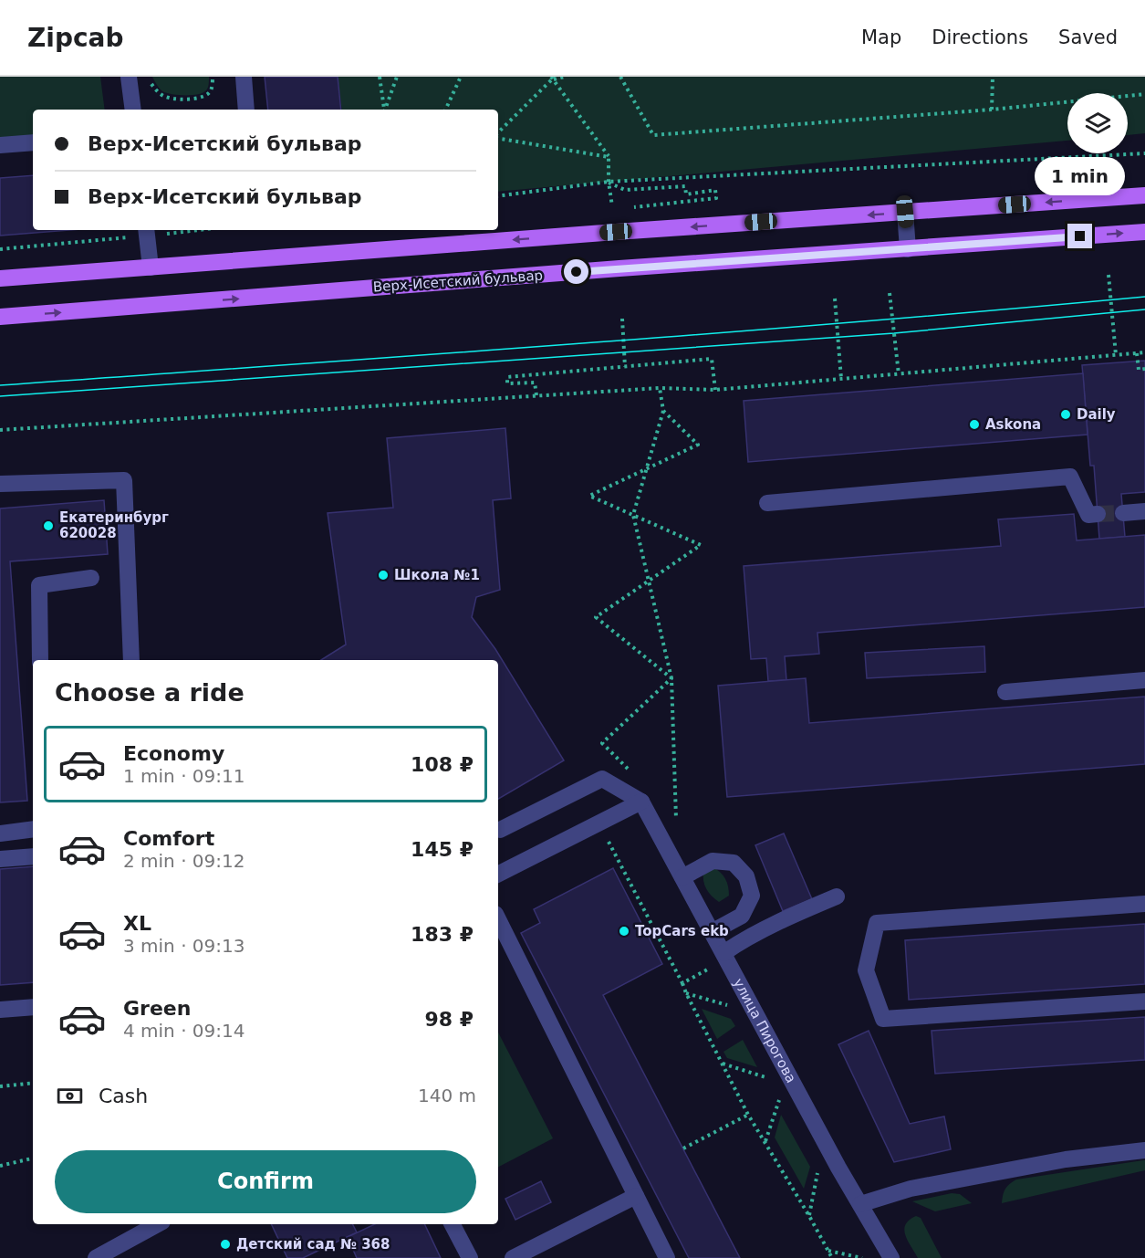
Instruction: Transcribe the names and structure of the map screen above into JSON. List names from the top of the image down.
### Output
{
  "streets": {
    "main road": ["Верх-Исетский бульвар"],
    "street": ["улица Пирогова"]
  },
  "places": [
    "Daily",
    "Askona",
    "Екатеринбург 620028",
    "Школа №1",
    "TopCars ekb",
    "Детский сад № 368"
  ],
  "page": {
    "header": "Zipcab",
    "nav": ["Map", "Directions", "Saved"],
    "banner": ["Верх-Исетский бульвар", "Верх-Исетский бульвар"],
    "bubble": "1 min",
    "heading": "Choose a ride",
    "list": [
      {
        "name": "Economy",
        "note": "1 min · 09:11",
        "value": "108 ₽"
      },
      {
        "name": "Comfort",
        "note": "2 min · 09:12",
        "value": "145 ₽"
      },
      {
        "name": "XL",
        "note": "3 min · 09:13",
        "value": "183 ₽"
      },
      {
        "name": "Green",
        "note": "4 min · 09:14",
        "value": "98 ₽"
      }
    ],
    "pay": ["Cash", "140 m"],
    "buttons": "Confirm"
  }
}
